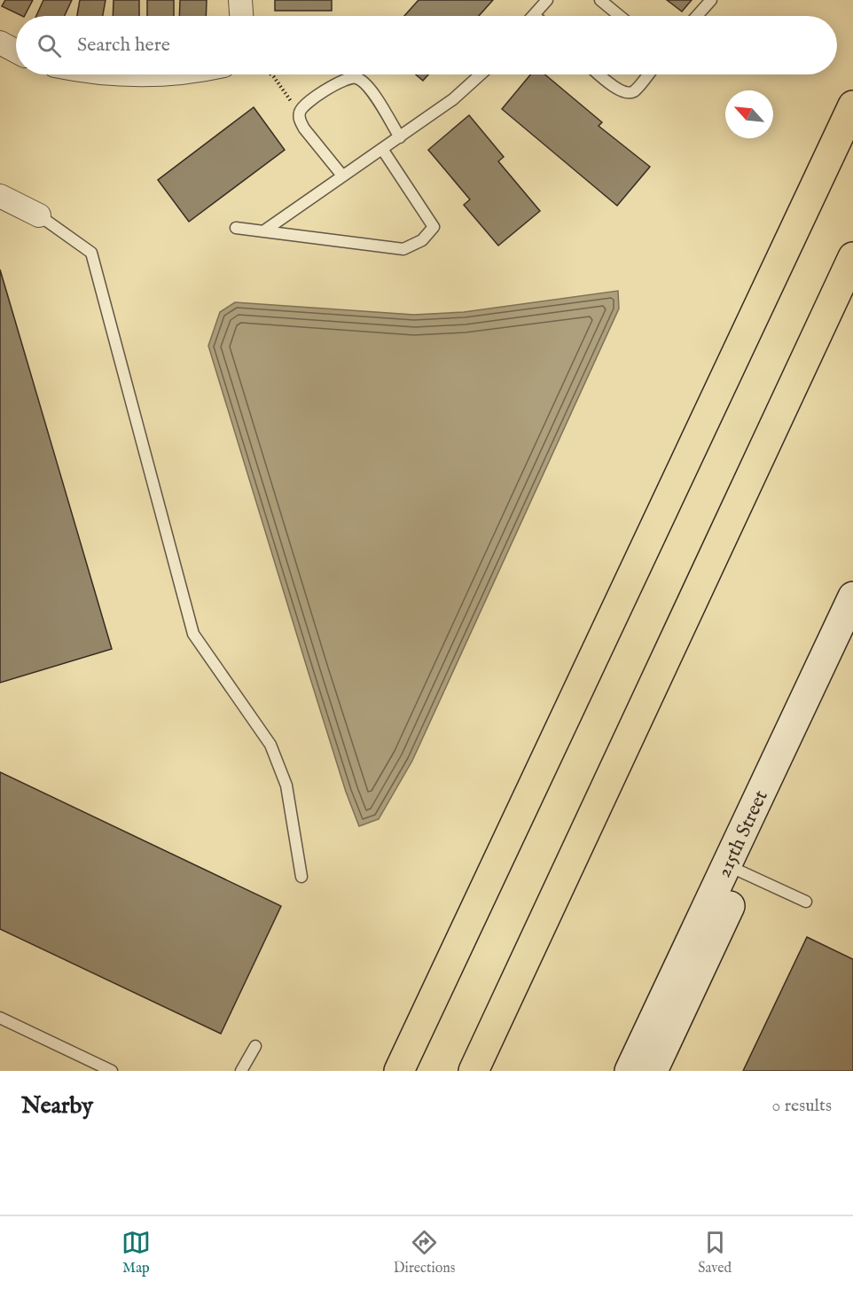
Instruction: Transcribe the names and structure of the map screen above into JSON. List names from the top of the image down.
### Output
{
  "streets": {
    "street": ["215th Street"]
  },
  "north": "top left",
  "page": {
    "search": "Search here",
    "heading": ["Nearby", "0 results"],
    "nav": ["Map", "Directions", "Saved"]
  }
}
